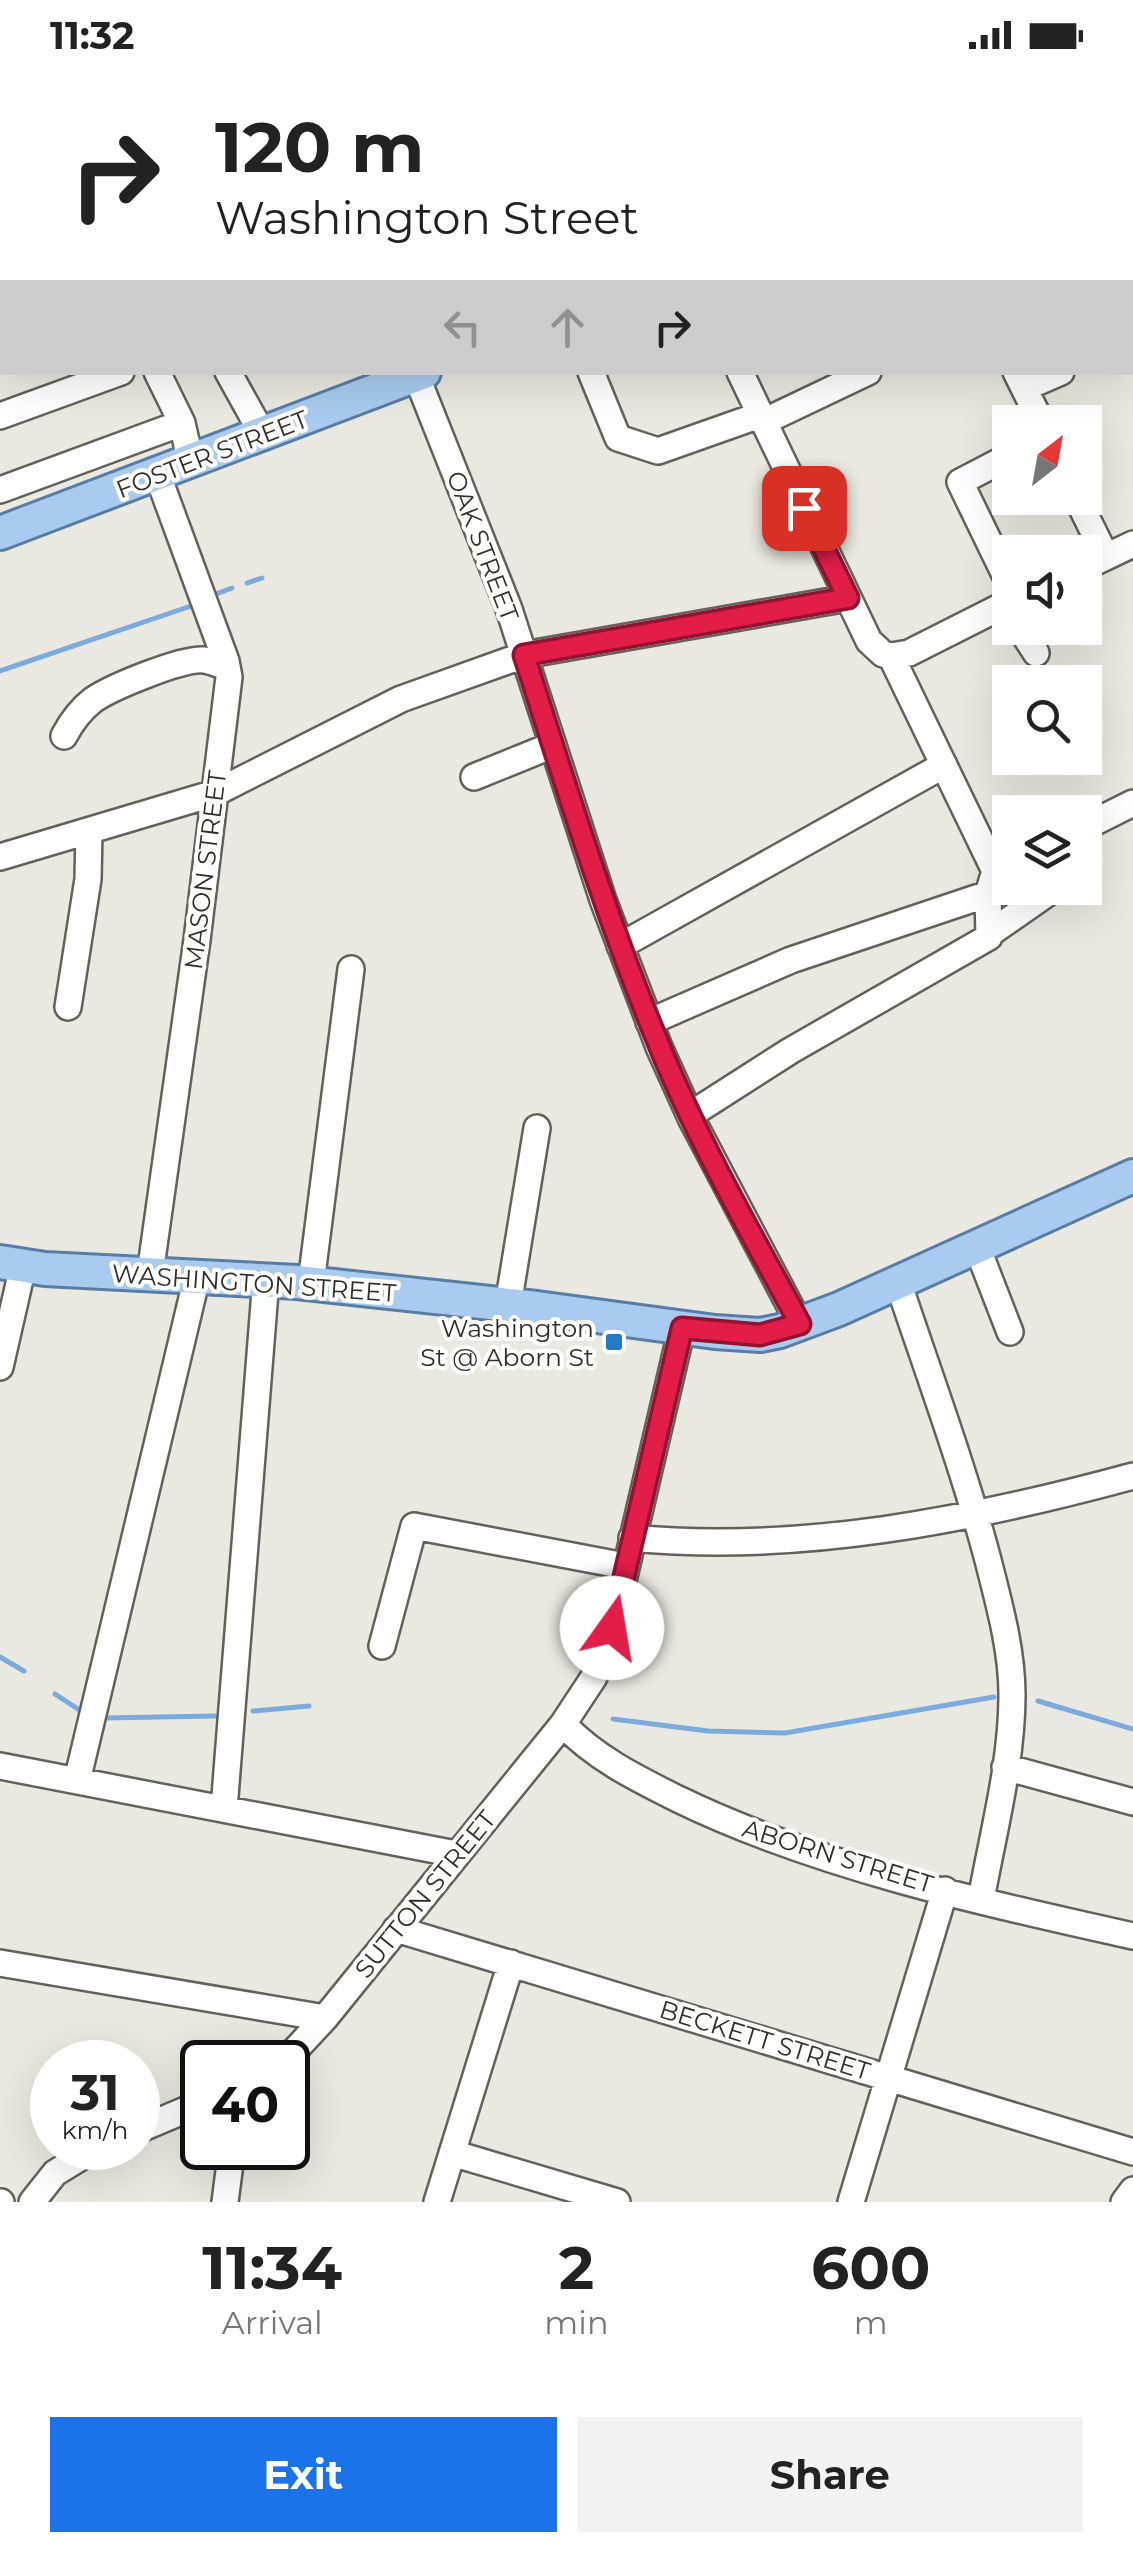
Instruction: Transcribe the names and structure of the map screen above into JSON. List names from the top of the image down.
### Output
{
  "streets": {
    "main road": ["FOSTER STREET", "WASHINGTON STREET"],
    "street": [
      "OAK STREET",
      "MASON STREET",
      "ABORN STREET",
      "SUTTON STREET",
      "BECKETT STREET"
    ]
  },
  "crossings": [
    ["FOSTER STREET", "MASON STREET"],
    ["OAK STREET", "WASHINGTON STREET"],
    ["MASON STREET", "WASHINGTON STREET"],
    ["ABORN STREET", "SUTTON STREET"],
    ["SUTTON STREET", "BECKETT STREET"]
  ],
  "places": {
    "transit": ["Washington St @ Aborn St"]
  },
  "north": "top right",
  "page": {
    "status": "11:32",
    "turn": ["120 m", "Washington Street"],
    "speed": "31 km/h",
    "limit": "40",
    "eta": [
      "11:34",
      "Arrival",
      "2",
      "min",
      "600",
      "m"
    ],
    "buttons": ["Exit", "Share"]
  }
}
